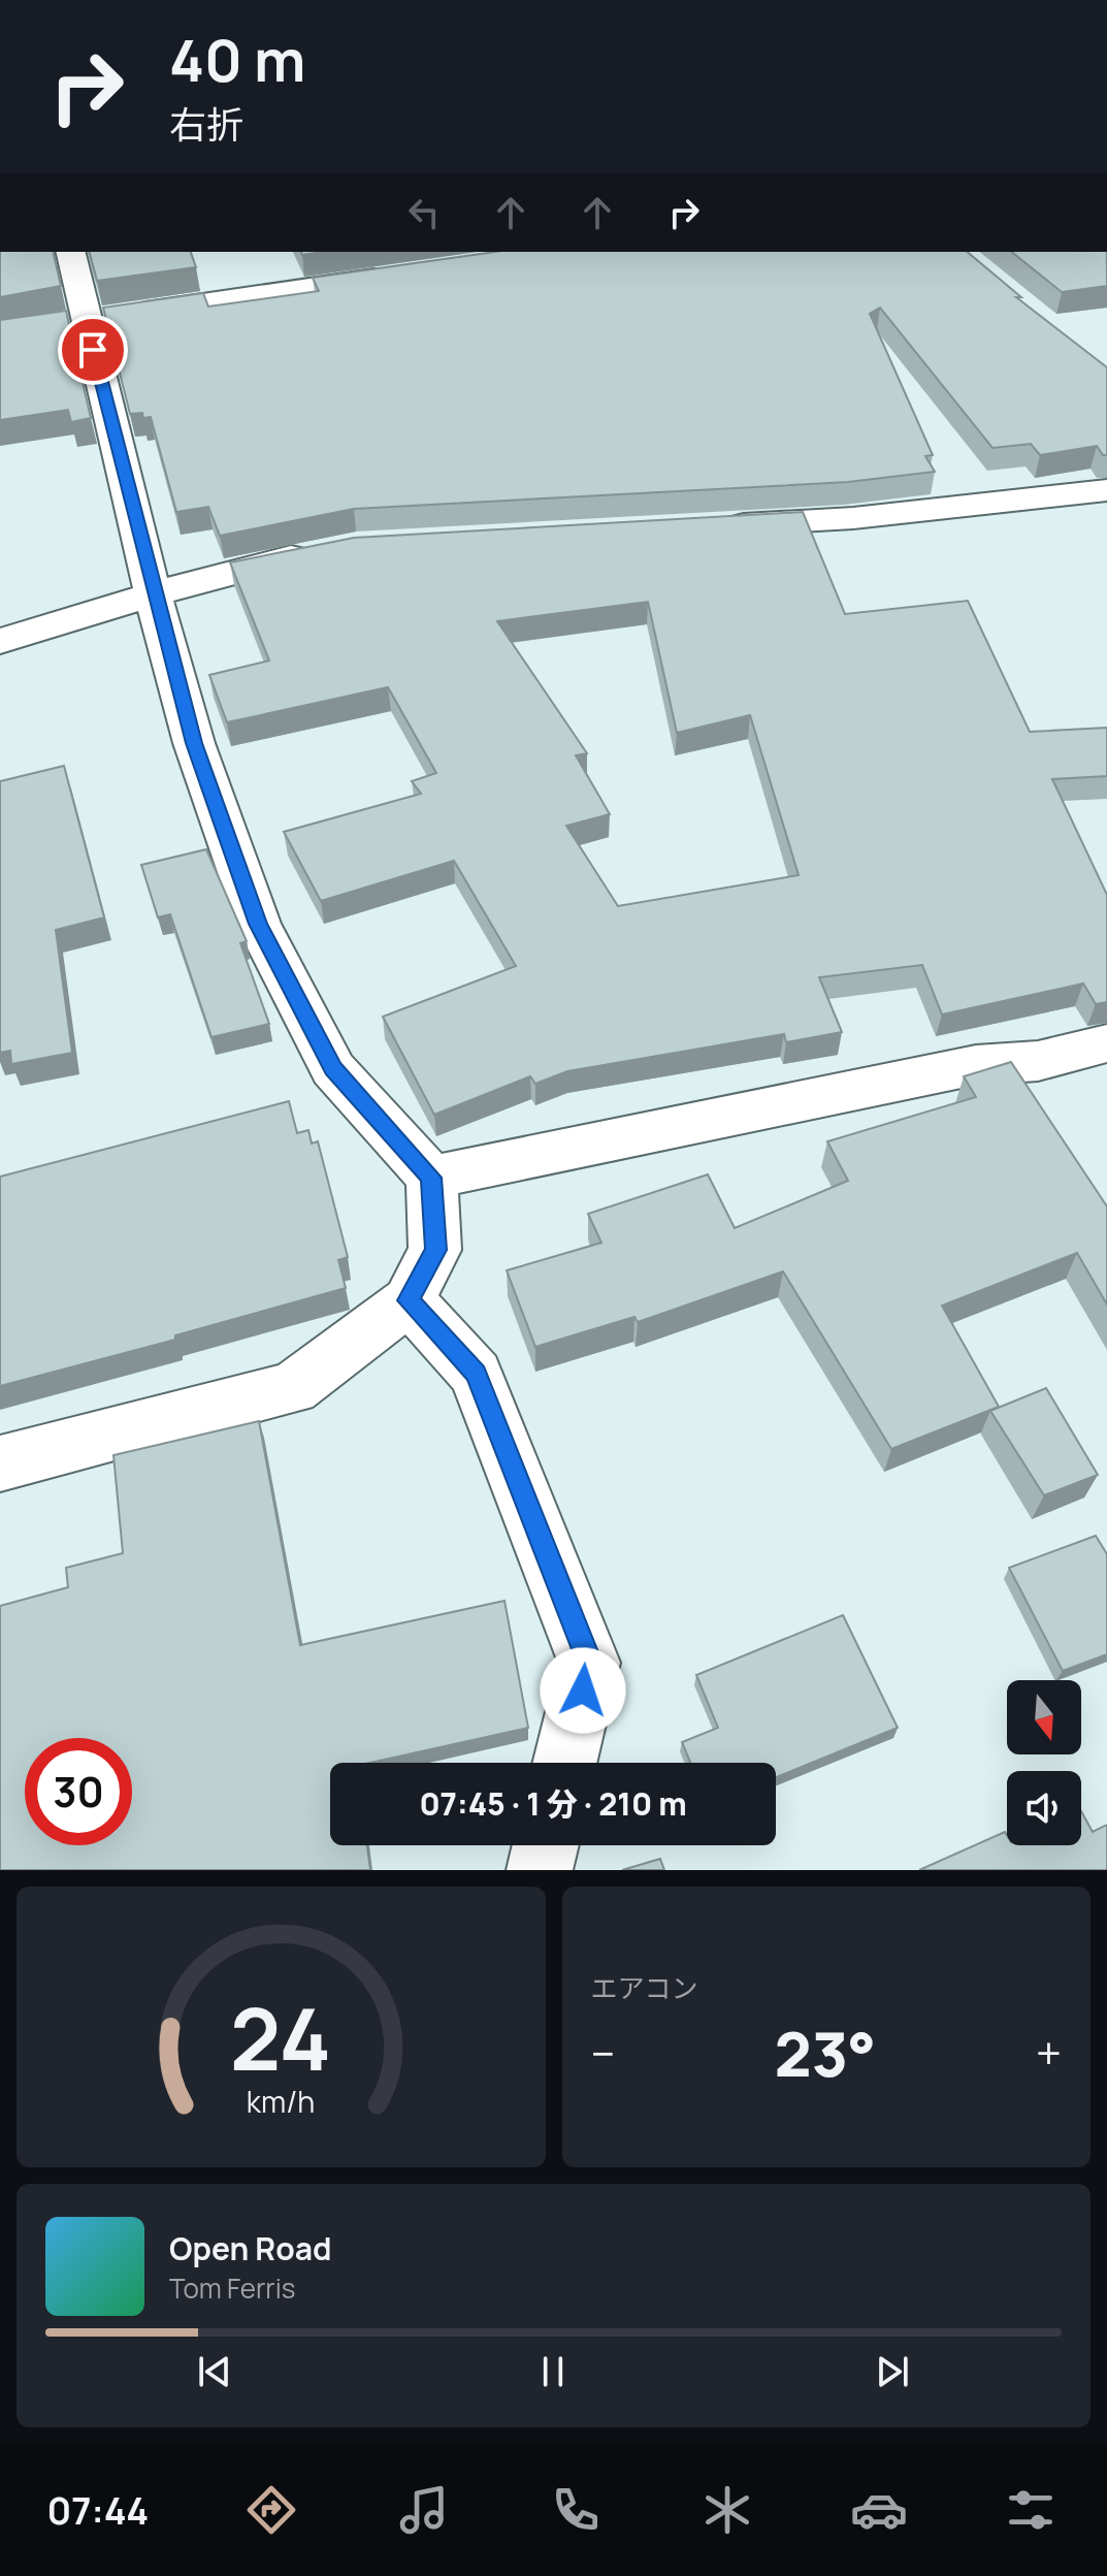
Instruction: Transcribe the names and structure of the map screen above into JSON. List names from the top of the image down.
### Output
{
  "north": "bottom",
  "page": {
    "turn": ["40 m", "右折"],
    "limit": "30",
    "trip": "07:45 · 1 分 · 210 m",
    "tile": "エアコン",
    "heat": ["−", "23°", "+"],
    "song": ["Open Road", "Tom Ferris"],
    "tabs": "07:44",
    "gauge": ["24", "km/h"]
  }
}
